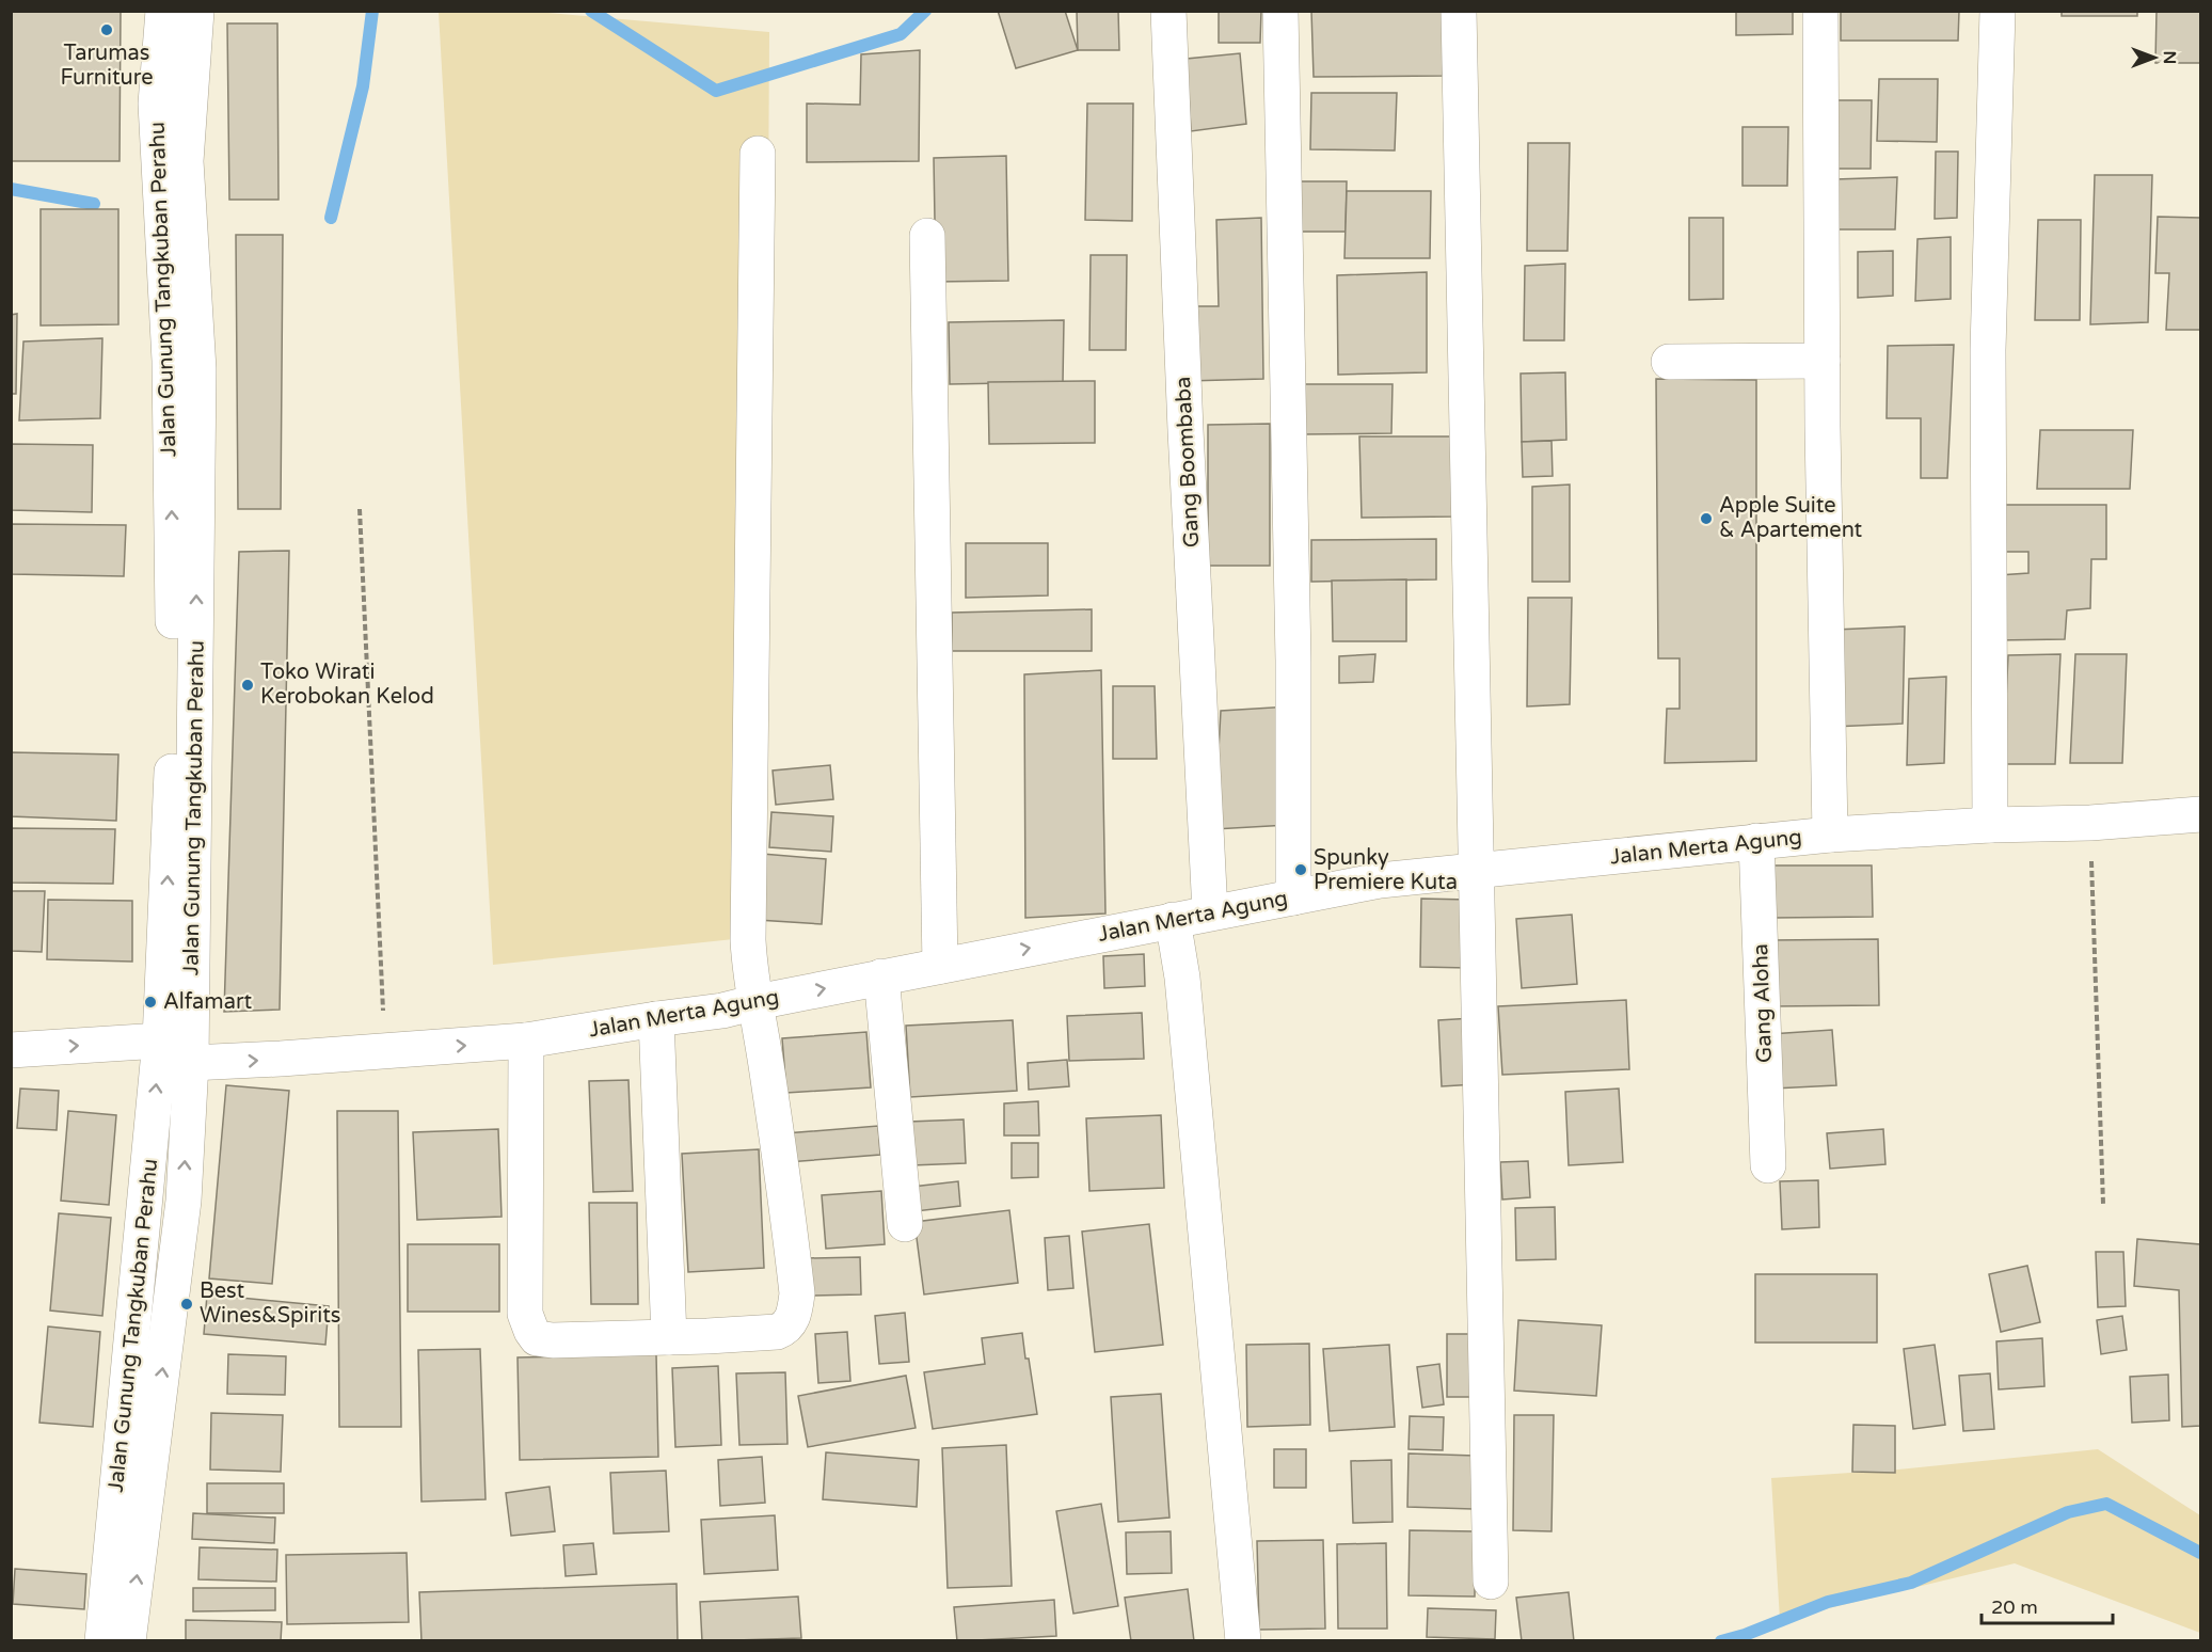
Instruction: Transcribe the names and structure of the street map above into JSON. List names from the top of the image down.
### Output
{
  "streets": {
    "street": [
      "Jalan Gunung Tangkuban Perahu",
      "Gang Boombaba",
      "Jalan Merta Agung",
      "Gang Aloha"
    ]
  },
  "crossings": [
    ["Jalan Gunung Tangkuban Perahu", "Jalan Merta Agung"],
    ["Gang Boombaba", "Jalan Merta Agung"],
    ["Jalan Merta Agung", "Gang Aloha"]
  ],
  "one_way": ["Jalan Gunung Tangkuban Perahu"],
  "places": [
    "Tarumas Furniture",
    "Apple Suite & Apartement",
    "Toko Wirati Kerobokan Kelod",
    "Spunky Premiere Kuta",
    "Alfamart",
    "Best Wines&Spirits"
  ],
  "scale_bar": "20 m",
  "north": "right"
}
